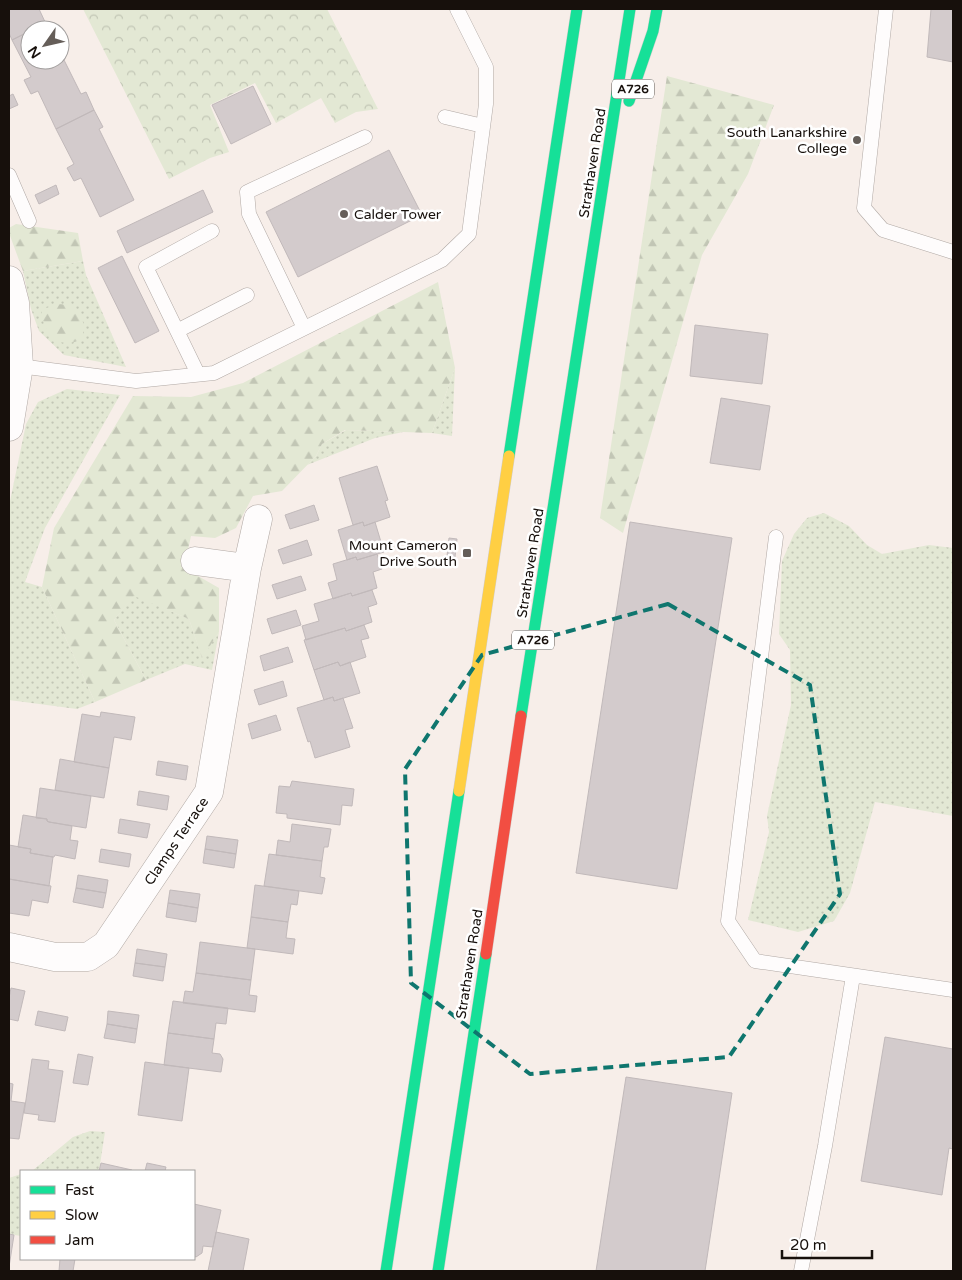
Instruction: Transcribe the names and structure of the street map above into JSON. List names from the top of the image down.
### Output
{
  "streets": {
    "main road": ["A726", "Strathaven Road"],
    "street": ["Clamps Terrace"]
  },
  "crossings": [
    ["A726", "Strathaven Road"]
  ],
  "places": {
    "other": ["South Lanarkshire College", "Calder Tower"],
    "transit": ["Mount Cameron Drive South"]
  },
  "legend": ["Fast", "Slow", "Jam"],
  "scale_bar": "20 m",
  "north": "bottom left"
}
